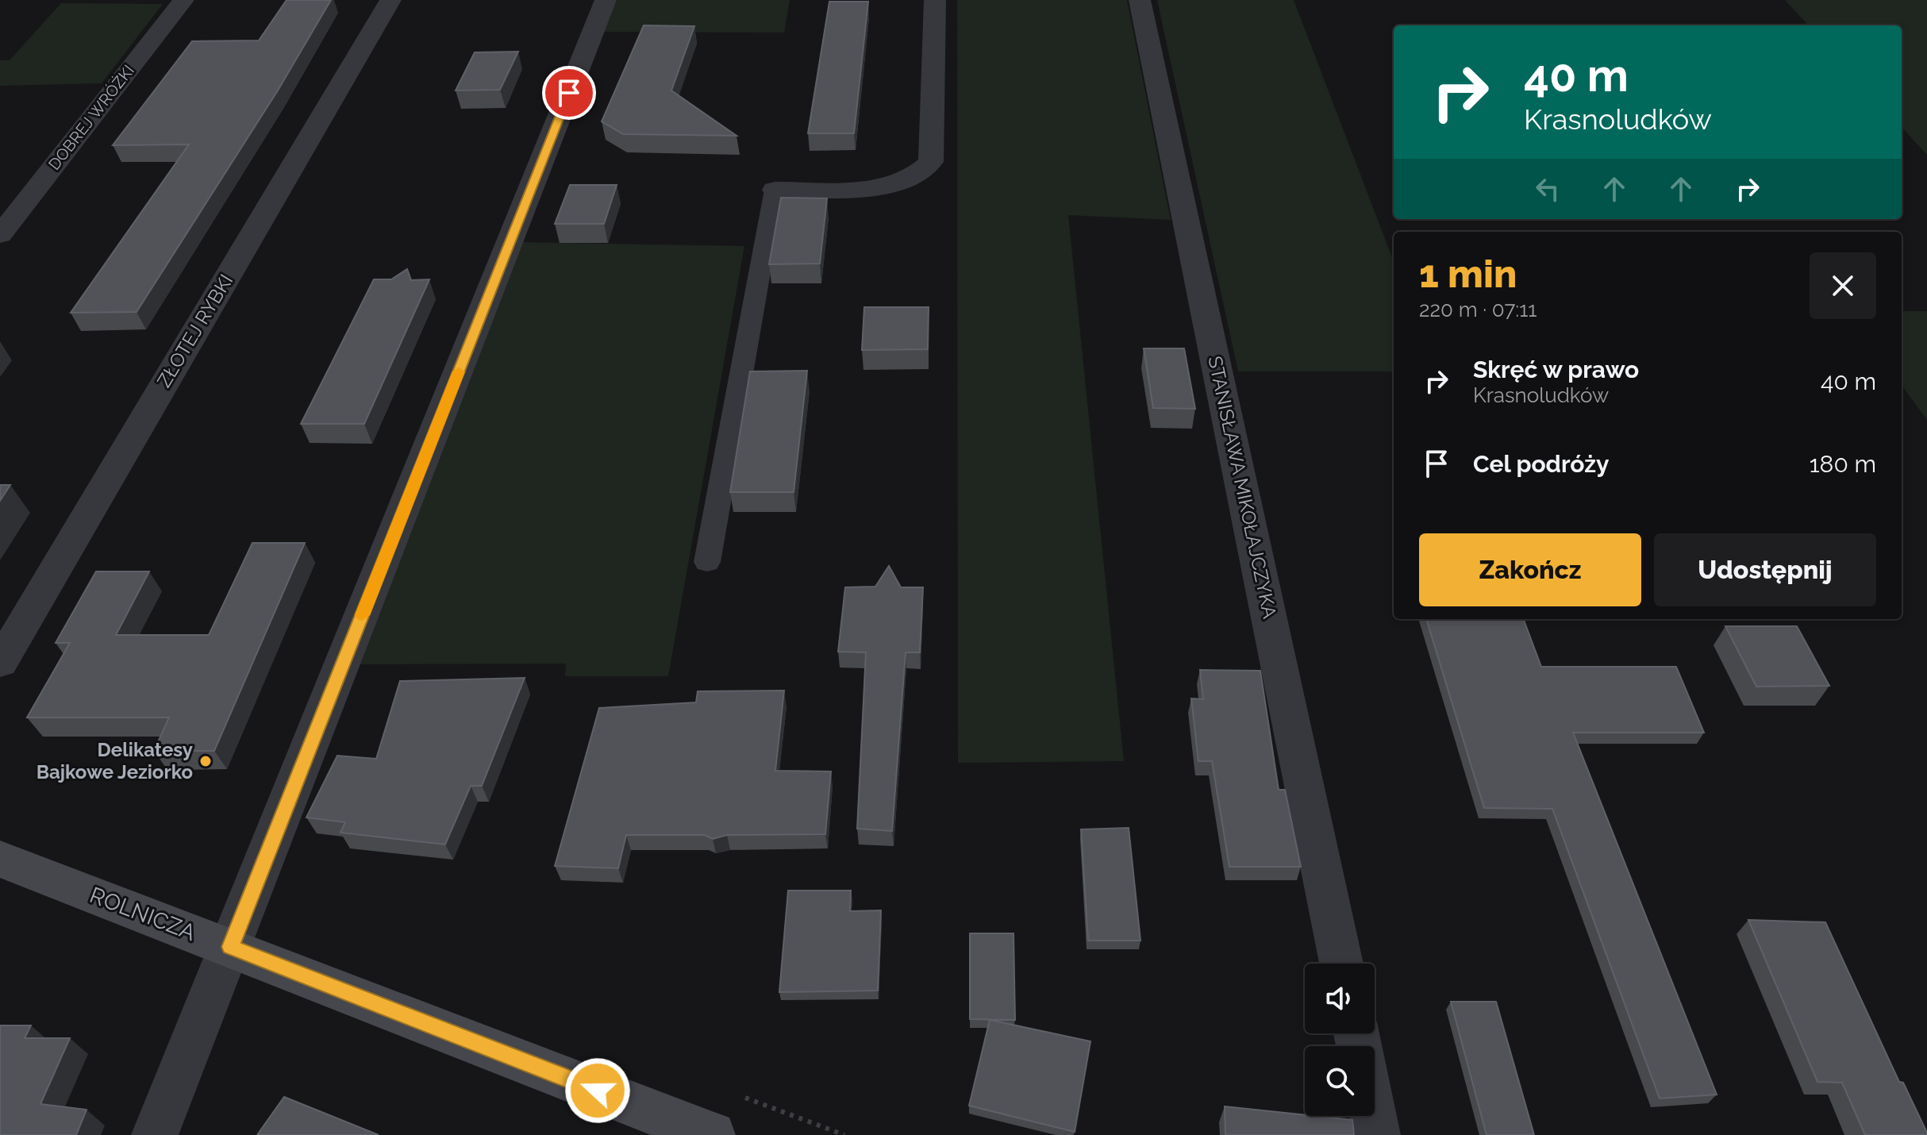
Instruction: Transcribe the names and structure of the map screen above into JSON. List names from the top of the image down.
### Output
{
  "streets": {
    "street": [
      "DOBREJ WRÓŻKI",
      "ZŁOTEJ RYBKI",
      "STANISŁAWA MIKOŁAJCZYKA",
      "ROLNICZA"
    ]
  },
  "places": ["Delikatesy Bajkowe Jeziorko"],
  "page": {
    "turn": ["40 m", "Krasnoludków"],
    "heading": ["1 min", "220 m · 07:11"],
    "list": [
      {
        "name": "Skręć w prawo",
        "note": "Krasnoludków",
        "value": "40 m"
      },
      {
        "name": "Cel podróży",
        "value": "180 m"
      }
    ],
    "buttons": ["Zakończ", "Udostępnij"]
  }
}
